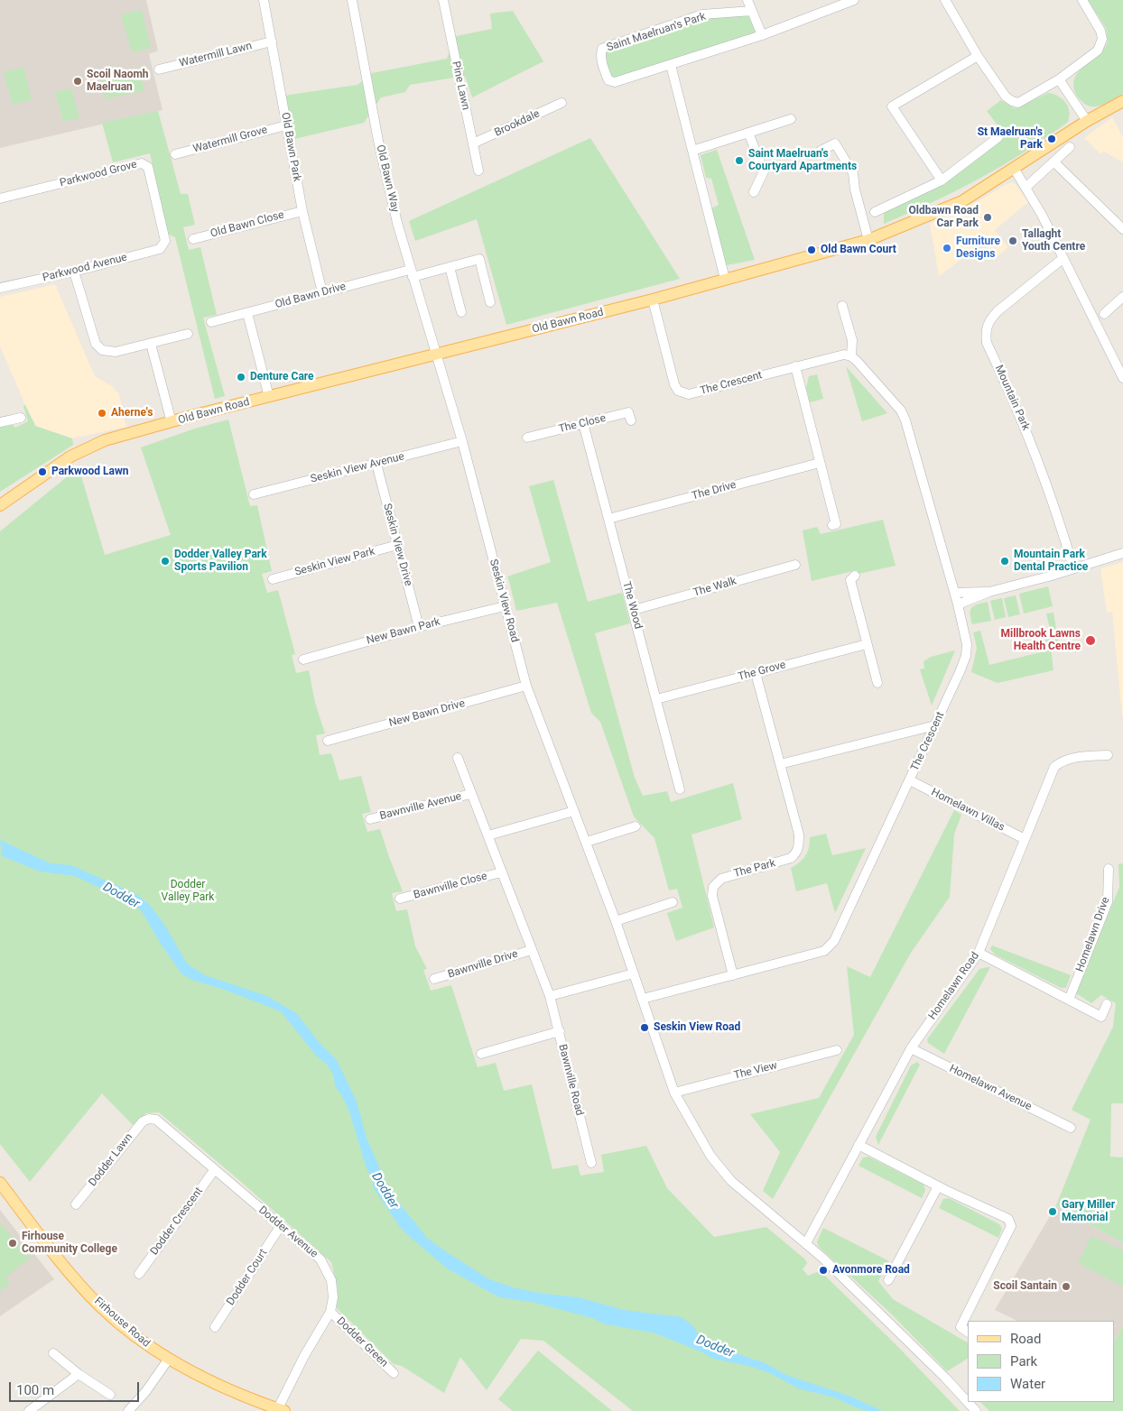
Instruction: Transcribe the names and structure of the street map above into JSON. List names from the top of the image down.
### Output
{
  "streets": {
    "main road": ["Old Bawn Road", "Firhouse Road"],
    "street": [
      "Saint Maelruan's Park",
      "Watermill Lawn",
      "Pine Lawn",
      "Brookdale",
      "Watermill Grove",
      "Old Bawn Park",
      "Parkwood Grove",
      "Old Bawn Way",
      "Old Bawn Close",
      "Parkwood Avenue",
      "Old Bawn Drive",
      "The Crescent",
      "Mountain Park",
      "The Close",
      "Seskin View Avenue",
      "The Drive",
      "Seskin View Drive",
      "Seskin View Park",
      "The Walk",
      "Seskin View Road",
      "The Wood",
      "New Bawn Park",
      "The Grove",
      "New Bawn Drive",
      "Bawnville Avenue",
      "Homelawn Villas",
      "The Park",
      "Bawnville Close",
      "Homelawn Drive",
      "Bawnville Drive",
      "Homelawn Road",
      "The View",
      "Bawnville Road",
      "Homelawn Avenue",
      "Dodder Lawn",
      "Dodder Crescent",
      "Dodder Avenue",
      "Dodder Court",
      "Dodder Green"
    ]
  },
  "crossings": [
    ["Watermill Lawn", "Old Bawn Park"],
    ["Pine Lawn", "Brookdale"],
    ["Watermill Grove", "Old Bawn Park"],
    ["Old Bawn Park", "Old Bawn Close"],
    ["Old Bawn Park", "Old Bawn Drive"],
    ["Parkwood Grove", "Parkwood Avenue"],
    ["Old Bawn Way", "Old Bawn Drive"],
    ["Old Bawn Way", "Old Bawn Road"],
    ["Old Bawn Way", "Seskin View Road"],
    ["Old Bawn Road", "The Crescent"],
    ["Old Bawn Road", "Seskin View Road"],
    ["The Crescent", "Seskin View Road"],
    ["The Crescent", "Homelawn Villas"],
    ["The Crescent", "The Park"],
    ["The Close", "The Wood"],
    ["Seskin View Avenue", "Seskin View Drive"],
    ["Seskin View Avenue", "Seskin View Road"],
    ["The Drive", "The Wood"],
    ["Seskin View Drive", "Seskin View Park"],
    ["Seskin View Drive", "New Bawn Park"],
    ["The Walk", "The Wood"],
    ["Seskin View Road", "New Bawn Park"],
    ["Seskin View Road", "New Bawn Drive"],
    ["Seskin View Road", "Homelawn Road"],
    ["Seskin View Road", "The View"],
    ["The Wood", "The Grove"],
    ["The Grove", "The Park"],
    ["Bawnville Avenue", "Bawnville Road"],
    ["Homelawn Villas", "Homelawn Road"],
    ["Bawnville Close", "Bawnville Road"],
    ["Bawnville Drive", "Bawnville Road"],
    ["Homelawn Road", "Homelawn Avenue"],
    ["Dodder Lawn", "Dodder Avenue"],
    ["Dodder Crescent", "Dodder Avenue"],
    ["Dodder Avenue", "Dodder Court"],
    ["Dodder Avenue", "Firhouse Road"],
    ["Dodder Avenue", "Dodder Green"]
  ],
  "water": ["Dodder"],
  "parks": ["Dodder Valley Park"],
  "places": [
    "Scoil Naomh Maelruan",
    "St Maelruan's Park",
    "Saint Maelruan's Courtyard Apartments",
    "Oldbawn Road Car Park",
    "Tallaght Youth Centre",
    "Furniture Designs",
    "Old Bawn Court",
    "Denture Care",
    "Aherne's",
    "Parkwood Lawn",
    "Dodder Valley Park Sports Pavilion",
    "Mountain Park Dental Practice",
    "Millbrook Lawns Health Centre",
    "Seskin View Road",
    "Gary Miller Memorial",
    "Firhouse Community College",
    "Avonmore Road",
    "Scoil Santain"
  ],
  "legend": ["Road", "Park", "Water"],
  "scale_bar": "100 m"
}
